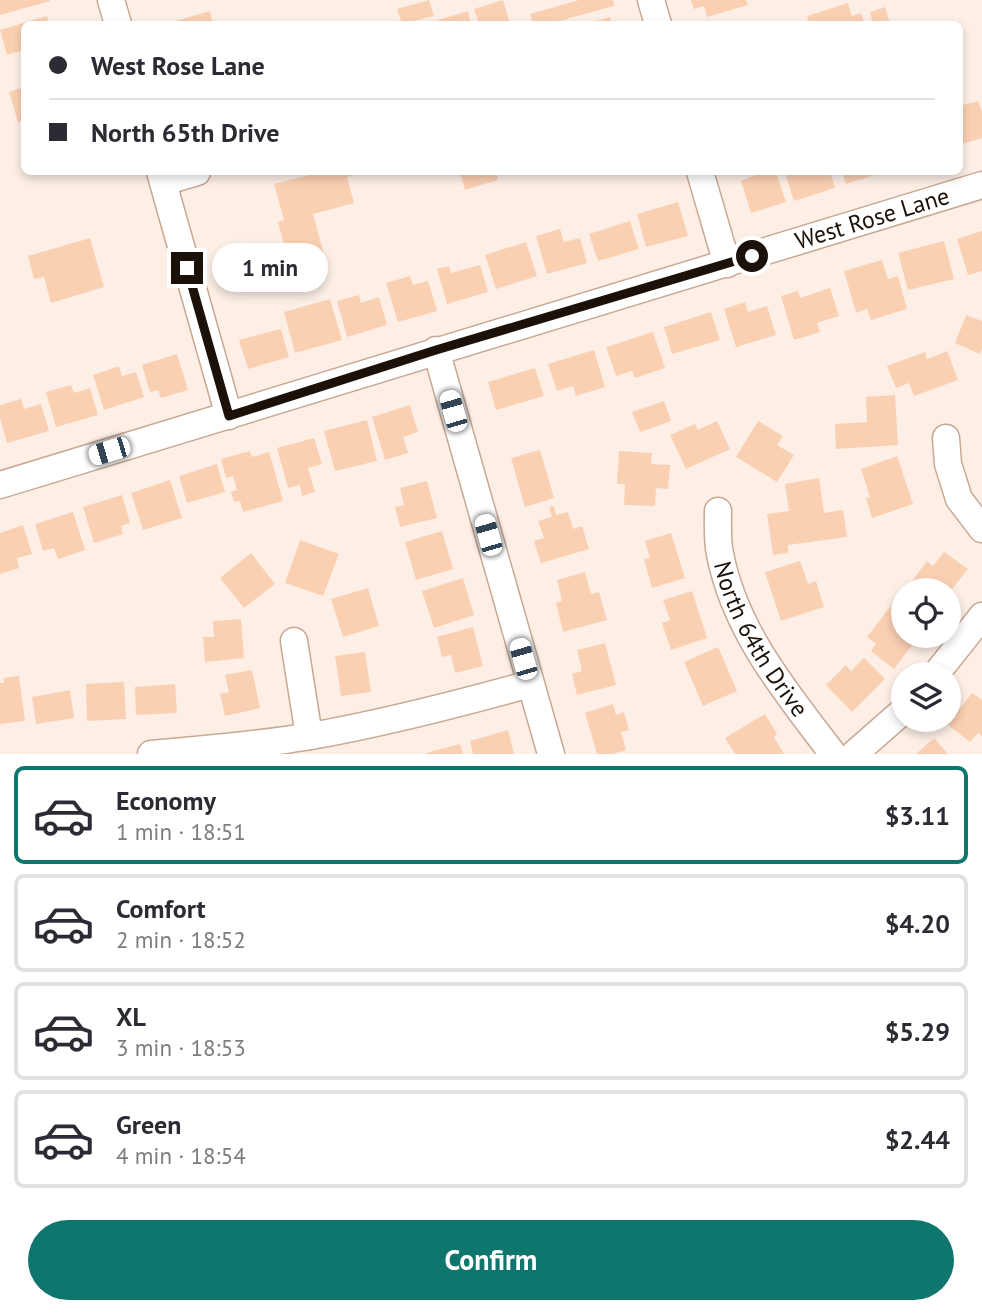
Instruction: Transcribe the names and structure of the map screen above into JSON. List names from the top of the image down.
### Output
{
  "streets": {
    "street": ["West Rose Lane", "North 64th Drive"]
  },
  "page": {
    "banner": ["West Rose Lane", "North 65th Drive"],
    "bubble": "1 min",
    "list": [
      {
        "name": "Economy",
        "note": "1 min · 18:51",
        "value": "$3.11"
      },
      {
        "name": "Comfort",
        "note": "2 min · 18:52",
        "value": "$4.20"
      },
      {
        "name": "XL",
        "note": "3 min · 18:53",
        "value": "$5.29"
      },
      {
        "name": "Green",
        "note": "4 min · 18:54",
        "value": "$2.44"
      }
    ],
    "buttons": "Confirm"
  }
}
